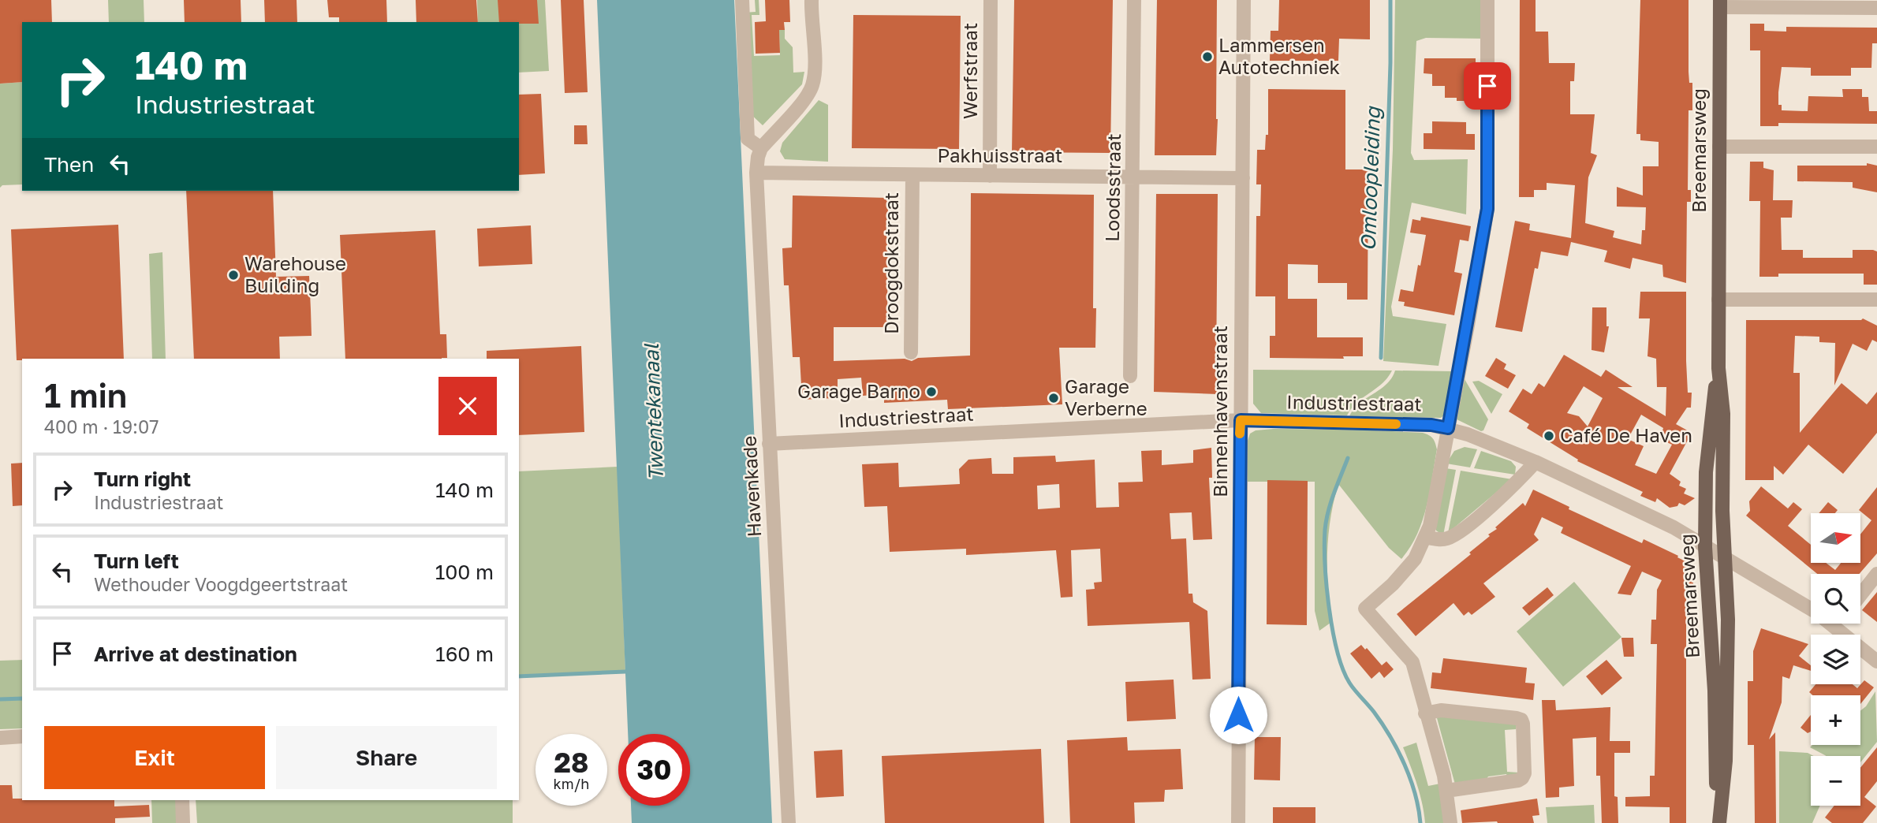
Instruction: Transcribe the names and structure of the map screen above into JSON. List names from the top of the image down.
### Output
{
  "streets": {
    "main road": ["Breemarsweg"],
    "street": [
      "Werfstraat",
      "Pakhuisstraat",
      "Loodsstraat",
      "Droogdokstraat",
      "Industriestraat",
      "Binnenhavenstraat",
      "Havenkade"
    ]
  },
  "crossings": [
    ["Werfstraat", "Pakhuisstraat"],
    ["Breemarsweg", "Industriestraat"],
    ["Pakhuisstraat", "Loodsstraat"],
    ["Pakhuisstraat", "Droogdokstraat"],
    ["Pakhuisstraat", "Binnenhavenstraat"],
    ["Pakhuisstraat", "Havenkade"],
    ["Industriestraat", "Binnenhavenstraat"],
    ["Industriestraat", "Havenkade"]
  ],
  "water": ["Omloopleiding", "Twentekanaal"],
  "places": [
    "Lammersen Autotechniek",
    "Warehouse Building",
    "Garage Barno",
    "Garage Verberne",
    "Café De Haven"
  ],
  "north": "right",
  "page": {
    "turn": ["140 m", "Industriestraat"],
    "then": "Then",
    "heading": ["1 min", "400 m · 19:07"],
    "list": [
      {
        "name": "Turn right",
        "note": "Industriestraat",
        "value": "140 m"
      },
      {
        "name": "Turn left",
        "note": "Wethouder Voogdgeertstraat",
        "value": "100 m"
      },
      {
        "name": "Arrive at destination",
        "value": "160 m"
      }
    ],
    "map_buttons": ["+", "−"],
    "buttons": ["Exit", "Share"],
    "speed": "28 km/h",
    "limit": "30"
  }
}
